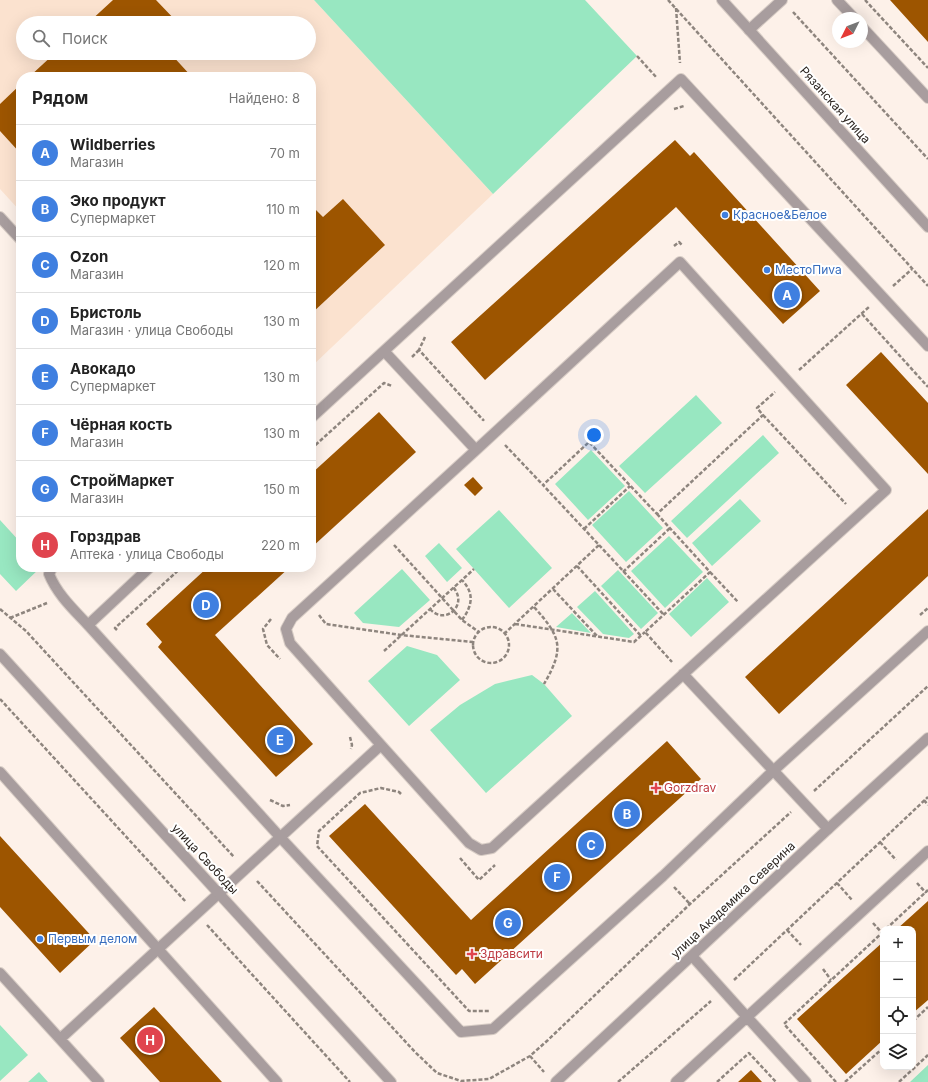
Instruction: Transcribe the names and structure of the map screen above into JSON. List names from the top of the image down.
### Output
{
  "streets": {
    "street": ["Рязанская улица", "улица Свободы", "улица Академика Северина"]
  },
  "places": {
    "other": ["Красное&Белое", "МестоПиvа", "Первым делом"],
    "health": ["Gorzdrav", "Здравсити"]
  },
  "north": "bottom left",
  "page": {
    "search": "Поиск",
    "heading": ["Рядом", "Найдено: 8"],
    "list": [
      {
        "mark": "A",
        "name": "Wildberries",
        "note": "Магазин",
        "value": "70 m"
      },
      {
        "mark": "B",
        "name": "Эко продукт",
        "note": "Супермаркет",
        "value": "110 m"
      },
      {
        "mark": "C",
        "name": "Ozon",
        "note": "Магазин",
        "value": "120 m"
      },
      {
        "mark": "D",
        "name": "Бристоль",
        "note": "Магазин · улица Свободы",
        "value": "130 m"
      },
      {
        "mark": "E",
        "name": "Авокадо",
        "note": "Супермаркет",
        "value": "130 m"
      },
      {
        "mark": "F",
        "name": "Чёрная кость",
        "note": "Магазин",
        "value": "130 m"
      },
      {
        "mark": "G",
        "name": "СтройМаркет",
        "note": "Магазин",
        "value": "150 m"
      },
      {
        "mark": "H",
        "name": "Горздрав",
        "note": "Аптека · улица Свободы",
        "value": "220 m"
      }
    ],
    "pins": [
      "A",
      "D",
      "E",
      "B",
      "C",
      "F",
      "G",
      "H"
    ],
    "map_buttons": ["+", "−"]
  }
}
